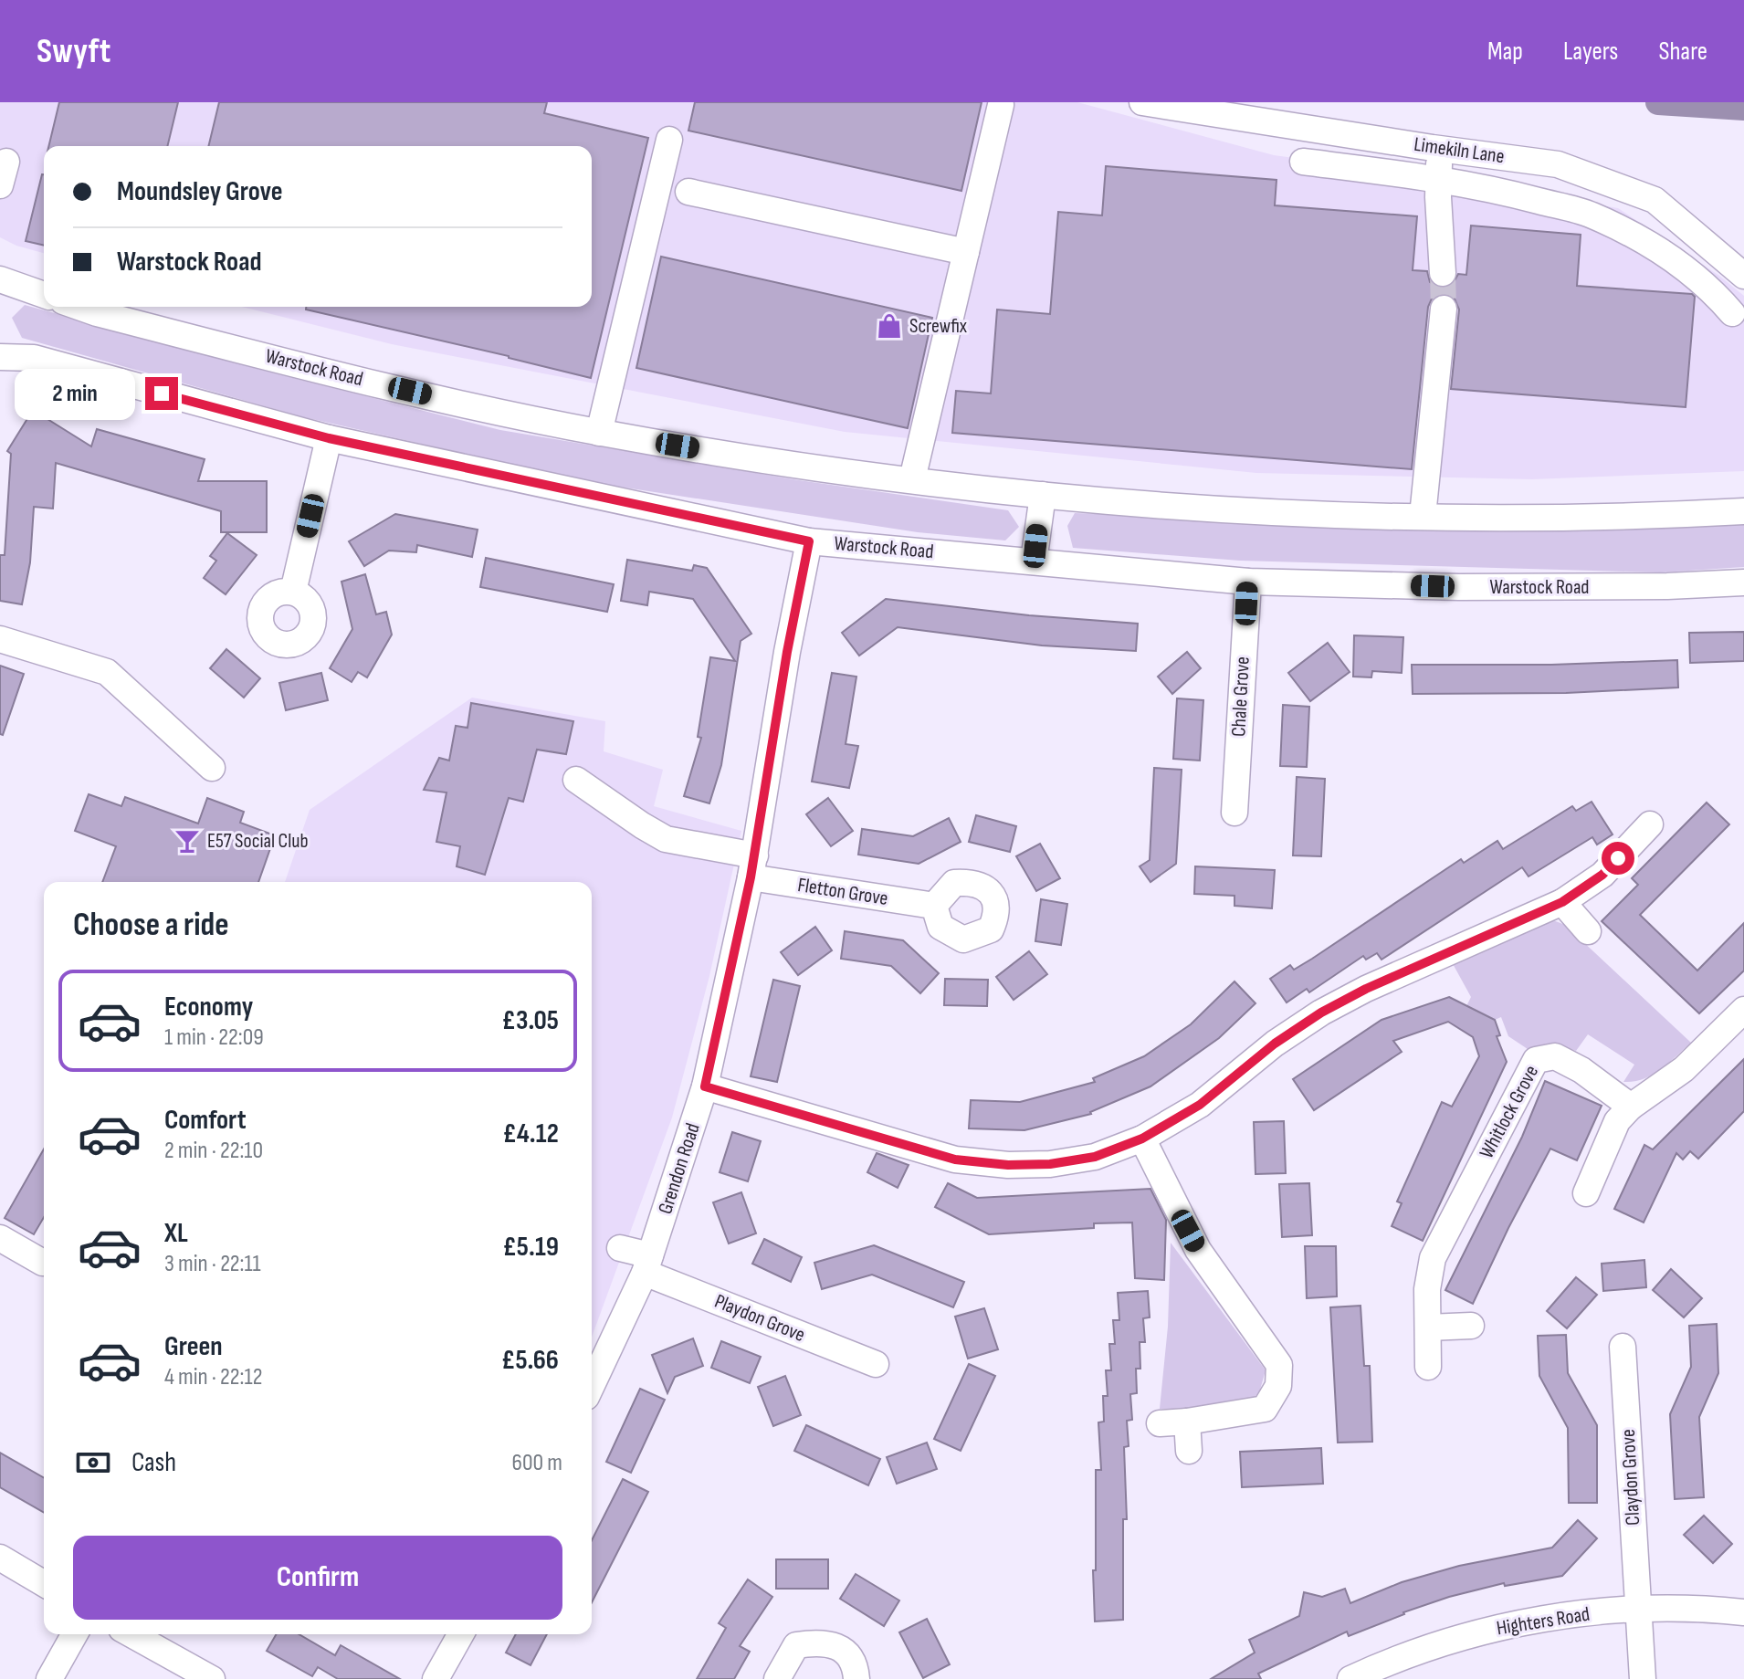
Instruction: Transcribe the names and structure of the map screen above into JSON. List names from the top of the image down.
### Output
{
  "streets": {
    "street": [
      "Limekiln Lane",
      "Warstock Road",
      "Chale Grove",
      "Fletton Grove",
      "Whitlock Grove",
      "Grendon Road",
      "Playdon Grove",
      "Claydon Grove",
      "Highters Road"
    ]
  },
  "crossings": [
    ["Warstock Road", "Chale Grove"],
    ["Warstock Road", "Grendon Road"],
    ["Fletton Grove", "Grendon Road"],
    ["Grendon Road", "Playdon Grove"],
    ["Claydon Grove", "Highters Road"]
  ],
  "places": {
    "shop": ["Screwfix"],
    "bar": ["E57 Social Club"]
  },
  "page": {
    "header": "Swyft",
    "nav": ["Map", "Layers", "Share"],
    "banner": ["Moundsley Grove", "Warstock Road"],
    "bubble": "2 min",
    "heading": "Choose a ride",
    "list": [
      {
        "name": "Economy",
        "note": "1 min · 22:09",
        "value": "£3.05"
      },
      {
        "name": "Comfort",
        "note": "2 min · 22:10",
        "value": "£4.12"
      },
      {
        "name": "XL",
        "note": "3 min · 22:11",
        "value": "£5.19"
      },
      {
        "name": "Green",
        "note": "4 min · 22:12",
        "value": "£5.66"
      }
    ],
    "pay": ["Cash", "600 m"],
    "buttons": "Confirm"
  }
}
